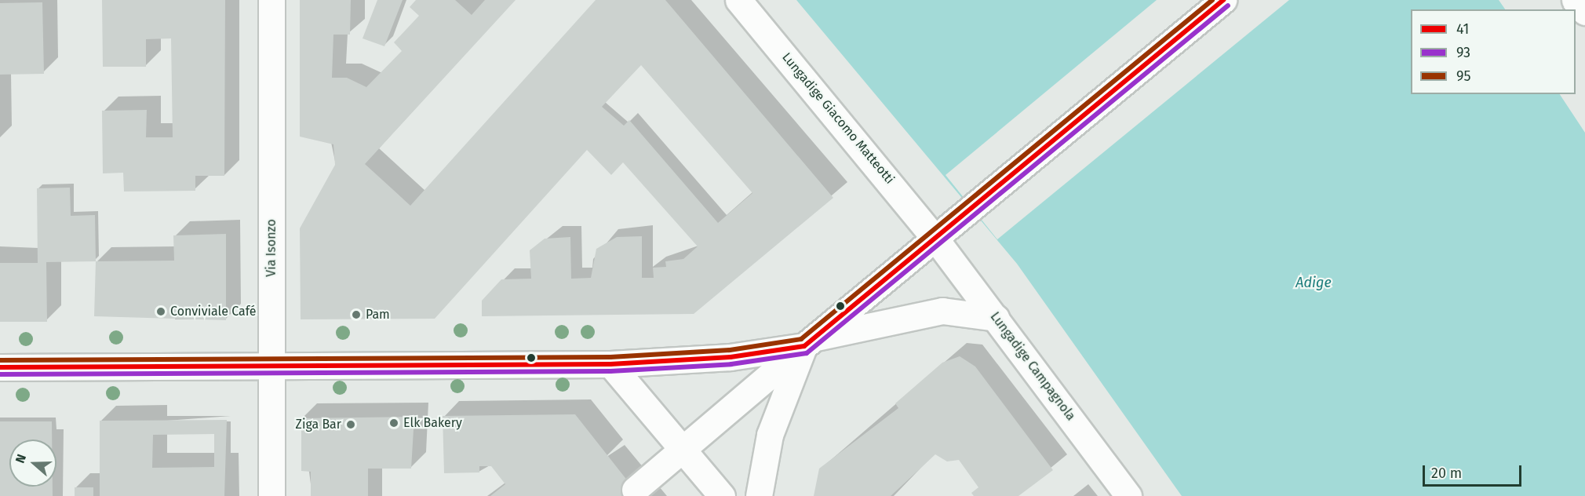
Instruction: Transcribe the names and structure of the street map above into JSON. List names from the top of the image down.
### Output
{
  "streets": {
    "street": ["Lungadige Giacomo Matteotti", "Via Isonzo", "Lungadige Campagnola"]
  },
  "crossings": [
    ["Lungadige Giacomo Matteotti", "Lungadige Campagnola"]
  ],
  "water": ["Adige"],
  "places": [
    "Conviviale Café",
    "Pam",
    "Elk Bakery",
    "Ziga Bar"
  ],
  "lines": ["transit line 41", "transit line 95", "transit line 93"],
  "legend": ["41", "93", "95"],
  "scale_bar": "20 m",
  "north": "left"
}
